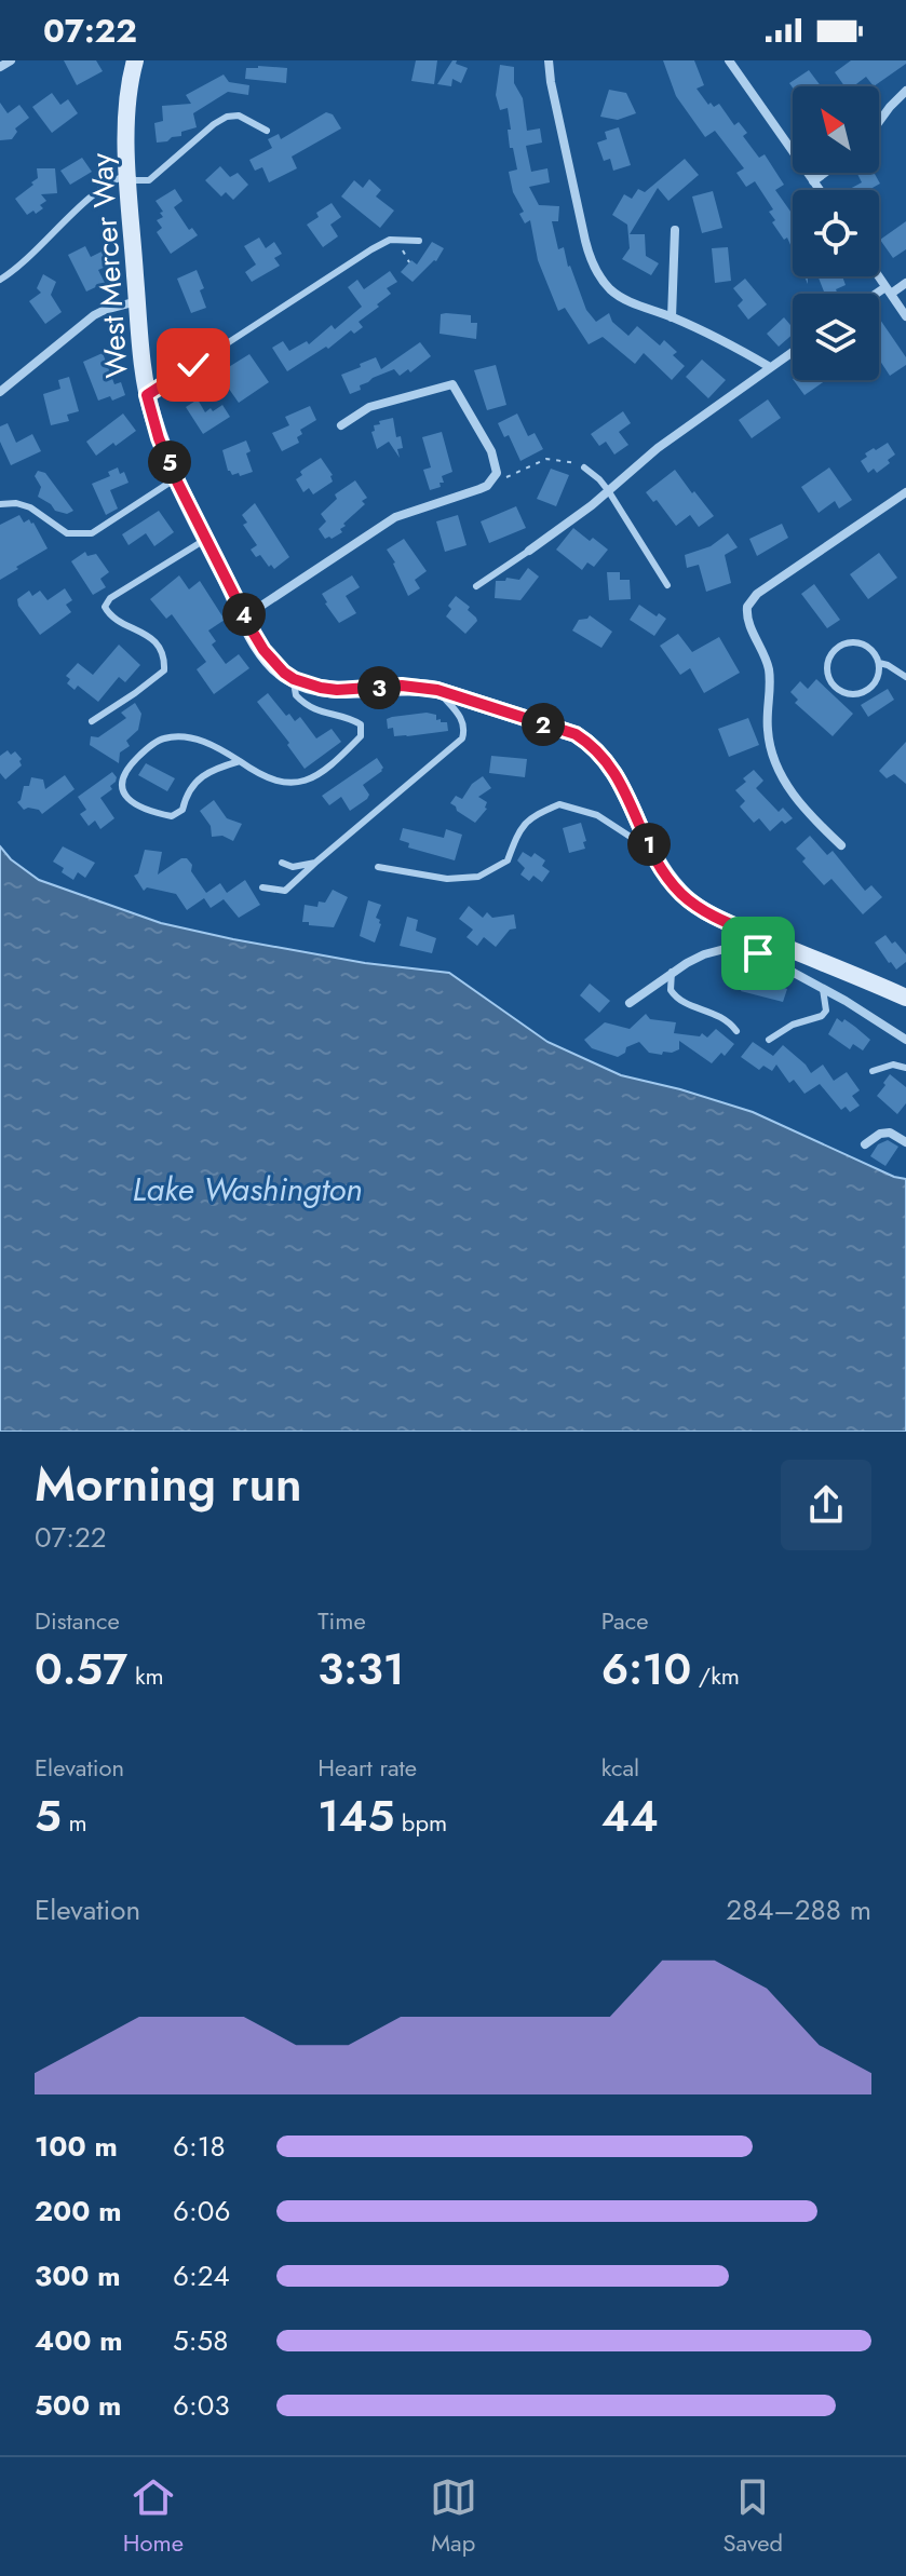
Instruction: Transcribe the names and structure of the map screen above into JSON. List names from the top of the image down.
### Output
{
  "streets": {
    "street": ["West Mercer Way"]
  },
  "water": ["Lake Washington"],
  "north": "top left",
  "page": {
    "status": "07:22",
    "pins": [
      "5",
      "4",
      "3",
      "2",
      "1"
    ],
    "heading": ["Morning run", "07:22"],
    "stats": [
      ["Distance", "0.57 km"],
      ["Time", "3:31"],
      ["Pace", "6:10 /km"],
      ["Elevation", "5 m"],
      ["Heart rate", "145 bpm"],
      ["kcal", "44"]
    ],
    "chart": ["Elevation", "284–288 m"],
    "list": [
      {
        "name": "100 m",
        "note": "6:18"
      },
      {
        "name": "200 m",
        "note": "6:06"
      },
      {
        "name": "300 m",
        "note": "6:24"
      },
      {
        "name": "400 m",
        "note": "5:58"
      },
      {
        "name": "500 m",
        "note": "6:03"
      }
    ],
    "tabs": ["Home", "Map", "Saved"]
  }
}
